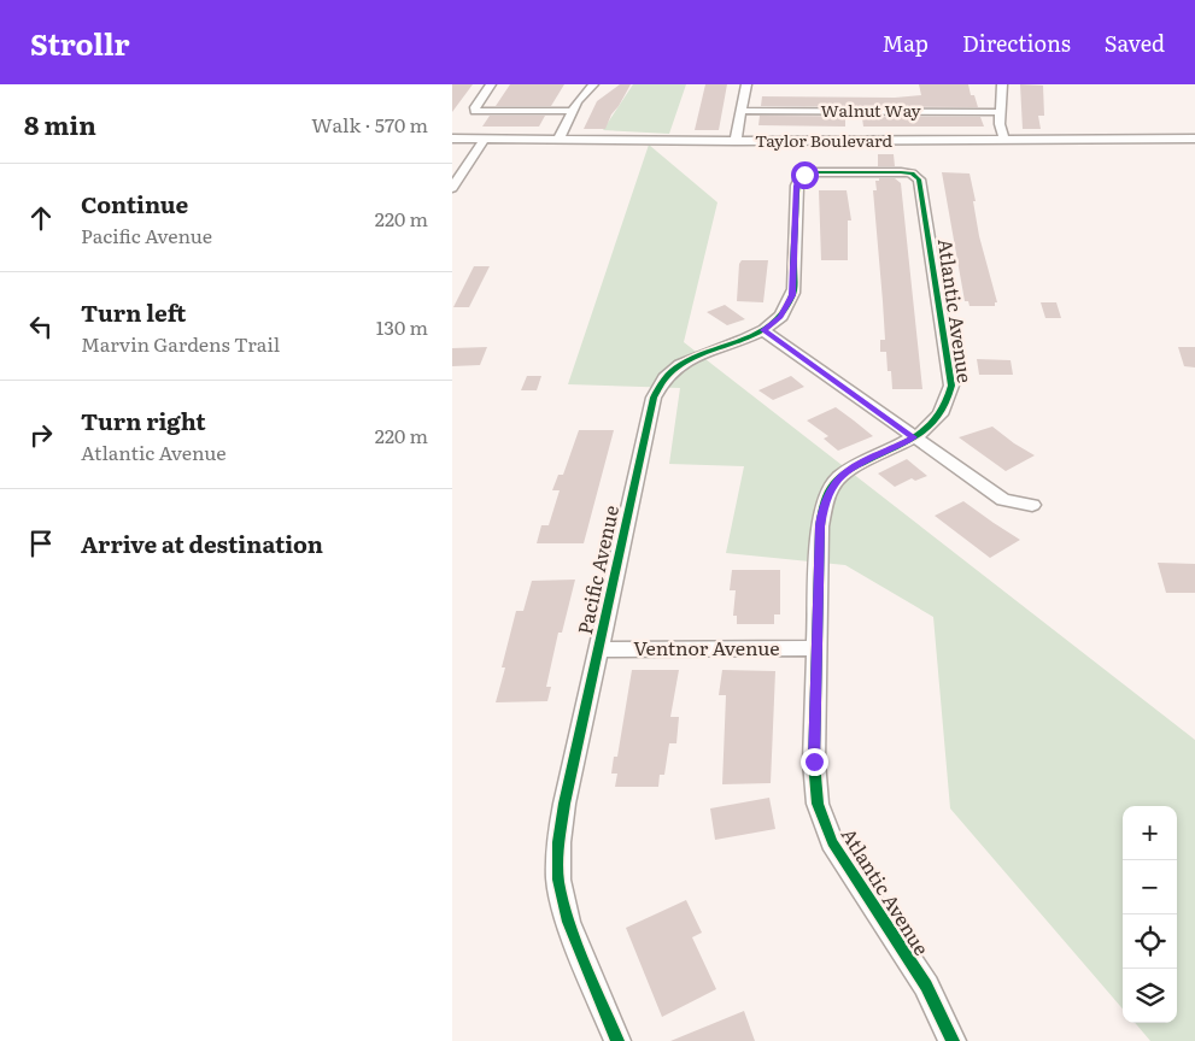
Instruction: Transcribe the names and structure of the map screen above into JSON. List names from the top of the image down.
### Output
{
  "streets": {
    "street": [
      "Walnut Way",
      "Taylor Boulevard",
      "Atlantic Avenue",
      "Pacific Avenue",
      "Ventnor Avenue"
    ]
  },
  "crossings": [
    ["Taylor Boulevard", "Atlantic Avenue"],
    ["Taylor Boulevard", "Pacific Avenue"],
    ["Atlantic Avenue", "Ventnor Avenue"],
    ["Pacific Avenue", "Ventnor Avenue"]
  ],
  "page": {
    "header": "Strollr",
    "nav": ["Map", "Directions", "Saved"],
    "heading": ["8 min", "Walk · 570 m"],
    "list": [
      ["Continue", "Pacific Avenue", "220 m"],
      ["Turn left", "Marvin Gardens Trail", "130 m"],
      ["Turn right", "Atlantic Avenue", "220 m"],
      "Arrive at destination"
    ],
    "map_buttons": ["+", "−"]
  }
}
